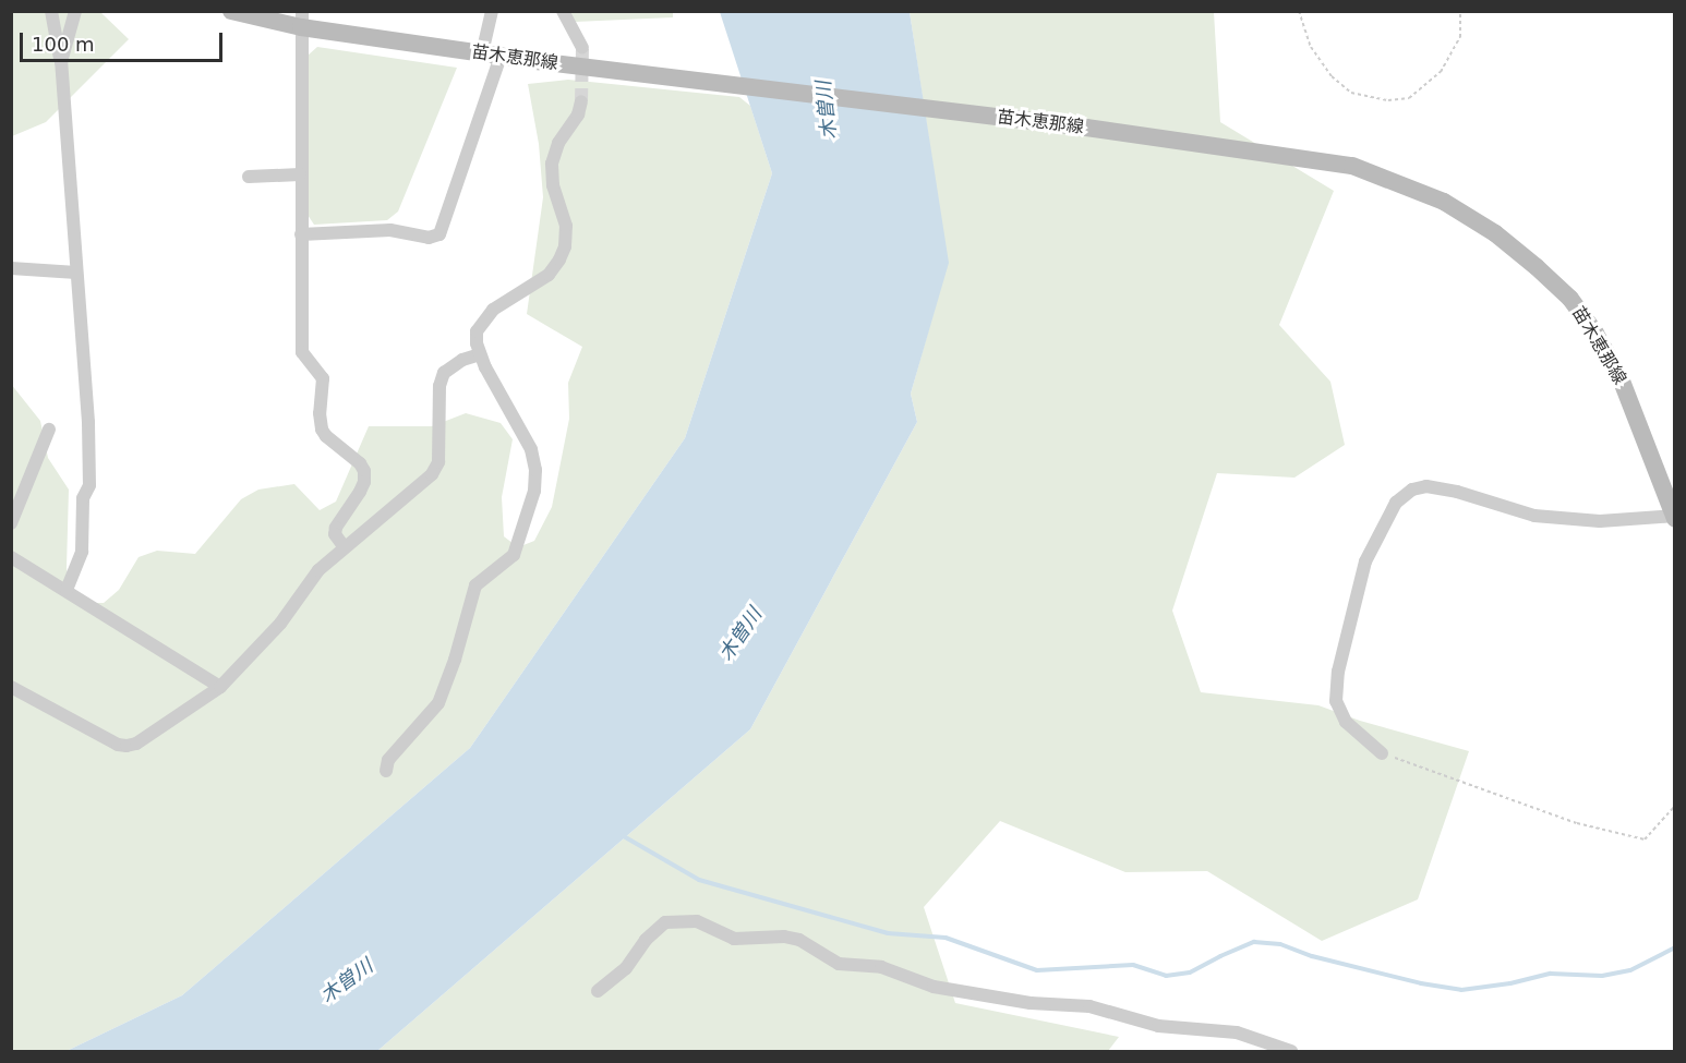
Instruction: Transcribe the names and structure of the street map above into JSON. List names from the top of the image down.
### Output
{
  "streets": {
    "main road": ["苗木恵那線"]
  },
  "water": ["木曽川"],
  "scale_bar": "100 m"
}
